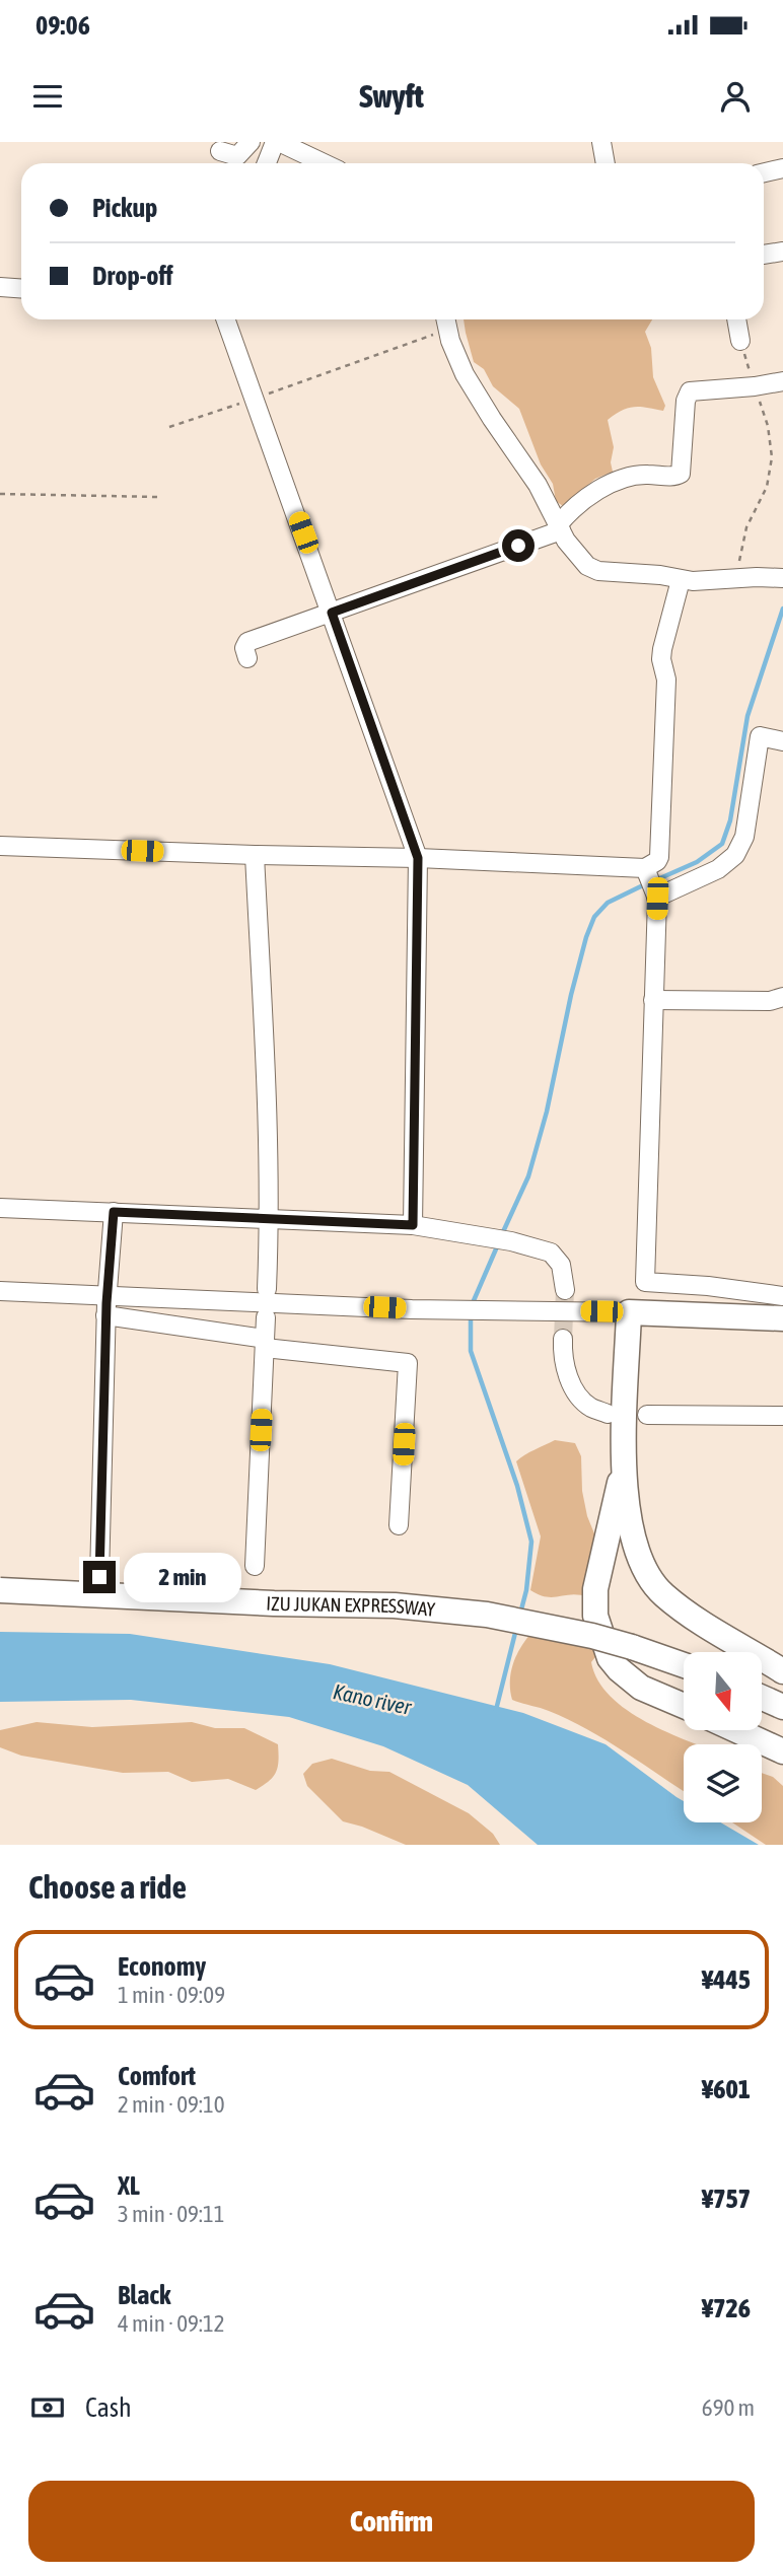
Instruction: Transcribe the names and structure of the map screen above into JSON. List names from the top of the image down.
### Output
{
  "streets": {
    "highway": ["IZU JUKAN EXPRESSWAY"]
  },
  "water": ["Kano river"],
  "north": "bottom",
  "page": {
    "status": "09:06",
    "header": "Swyft",
    "banner": ["Pickup", "Drop-off"],
    "bubble": "2 min",
    "heading": "Choose a ride",
    "list": [
      {
        "name": "Economy",
        "note": "1 min · 09:09",
        "value": "¥445"
      },
      {
        "name": "Comfort",
        "note": "2 min · 09:10",
        "value": "¥601"
      },
      {
        "name": "XL",
        "note": "3 min · 09:11",
        "value": "¥757"
      },
      {
        "name": "Black",
        "note": "4 min · 09:12",
        "value": "¥726"
      }
    ],
    "pay": ["Cash", "690 m"],
    "buttons": "Confirm"
  }
}
